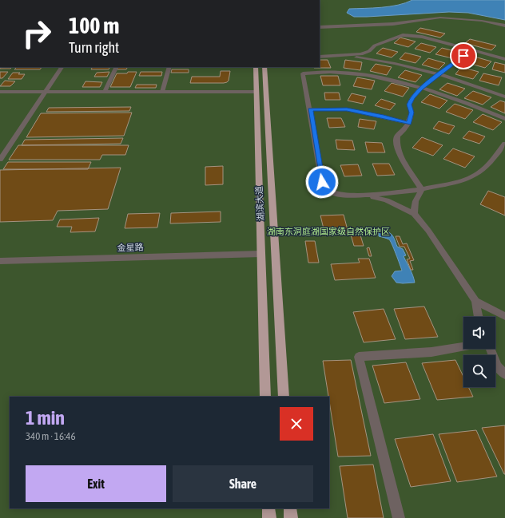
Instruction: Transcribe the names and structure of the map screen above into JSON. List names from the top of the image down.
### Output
{
  "streets": {
    "highway": ["湖滨大道"],
    "street": ["金星路"]
  },
  "crossings": [
    ["湖滨大道", "金星路"]
  ],
  "parks": ["湖南东洞庭湖国家级自然保护区"],
  "page": {
    "turn": ["100 m", "Turn right"],
    "heading": ["1 min", "340 m · 16:46"],
    "buttons": ["Exit", "Share"]
  }
}
